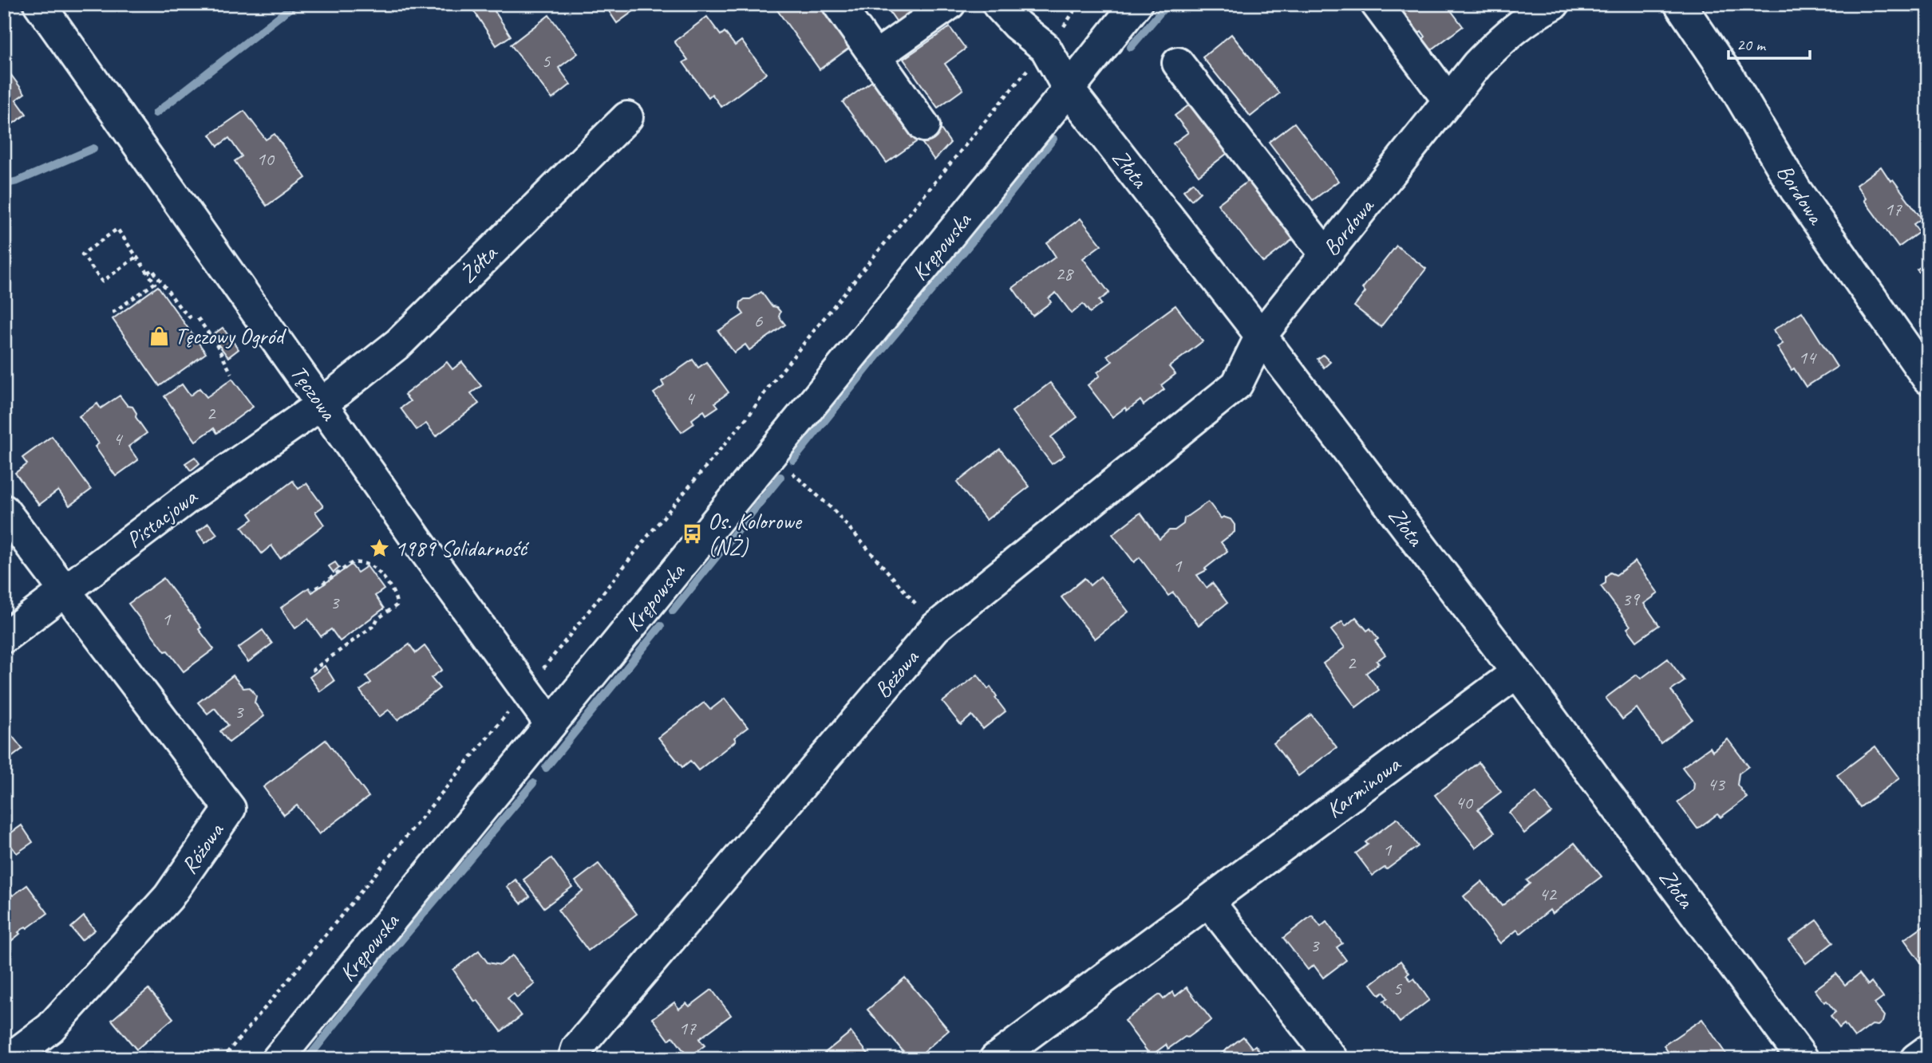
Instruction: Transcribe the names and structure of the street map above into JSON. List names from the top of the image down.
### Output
{
  "streets": {
    "street": [
      "Złota",
      "Bordowa",
      "Krępowska",
      "Żółta",
      "Tęczowa",
      "Pistacjowa",
      "Beżowa",
      "Karminowa",
      "Różowa"
    ]
  },
  "crossings": [
    ["Złota", "Bordowa"],
    ["Złota", "Krępowska"],
    ["Złota", "Beżowa"],
    ["Złota", "Karminowa"],
    ["Bordowa", "Beżowa"],
    ["Krępowska", "Tęczowa"],
    ["Żółta", "Tęczowa"],
    ["Żółta", "Pistacjowa"],
    ["Tęczowa", "Pistacjowa"],
    ["Pistacjowa", "Różowa"]
  ],
  "places": {
    "shop": ["Tęczowy Ogród"],
    "bus stop": ["Os. Kolorowe (NŻ)"],
    "place": ["1989 Solidarność"]
  },
  "house_numbers": [
    "5",
    "10",
    "17",
    "28",
    "6",
    "14",
    "4",
    "2",
    "4",
    "1",
    "39",
    "3",
    "1",
    "2",
    "3",
    "43",
    "40",
    "1",
    "42",
    "3",
    "5",
    "17"
  ],
  "scale_bar": "20 m"
}
